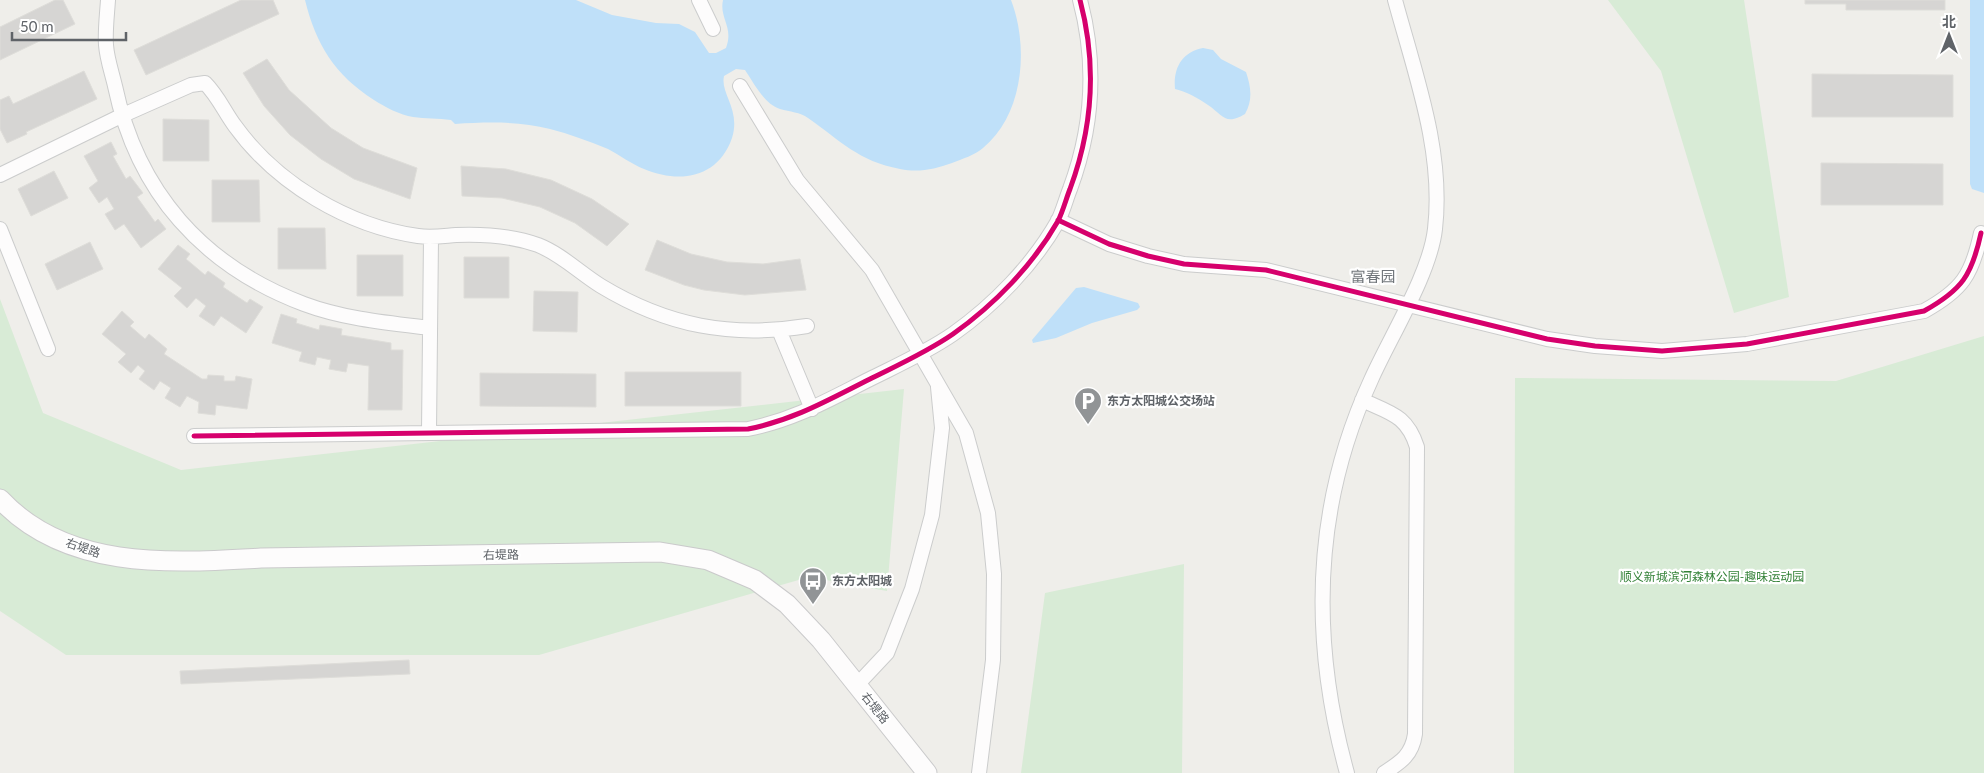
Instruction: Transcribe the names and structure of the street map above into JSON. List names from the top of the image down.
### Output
{
  "streets": {
    "main road": ["右堤路"]
  },
  "districts": ["富春园"],
  "parks": ["顺义新城滨河森林公园-趣味运动园"],
  "places": {
    "parking": ["东方太阳城公交场站"],
    "bus stop": ["东方太阳城"]
  },
  "scale_bar": "50 m",
  "north": "top"
}
